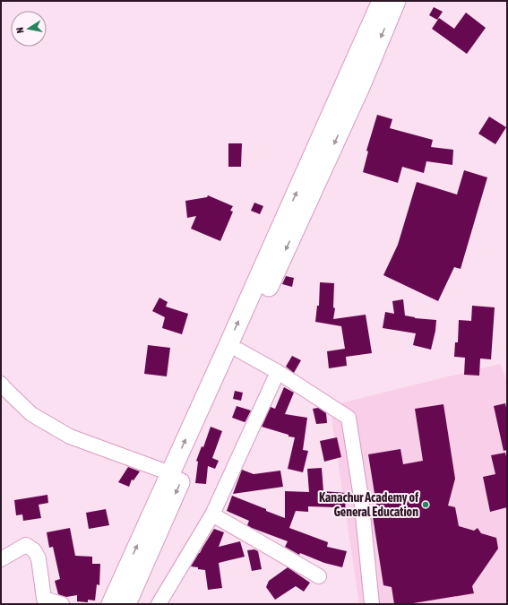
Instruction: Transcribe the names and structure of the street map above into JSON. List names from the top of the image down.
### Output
{
  "places": ["Kanachur Academy of General Education"],
  "north": "left"
}
